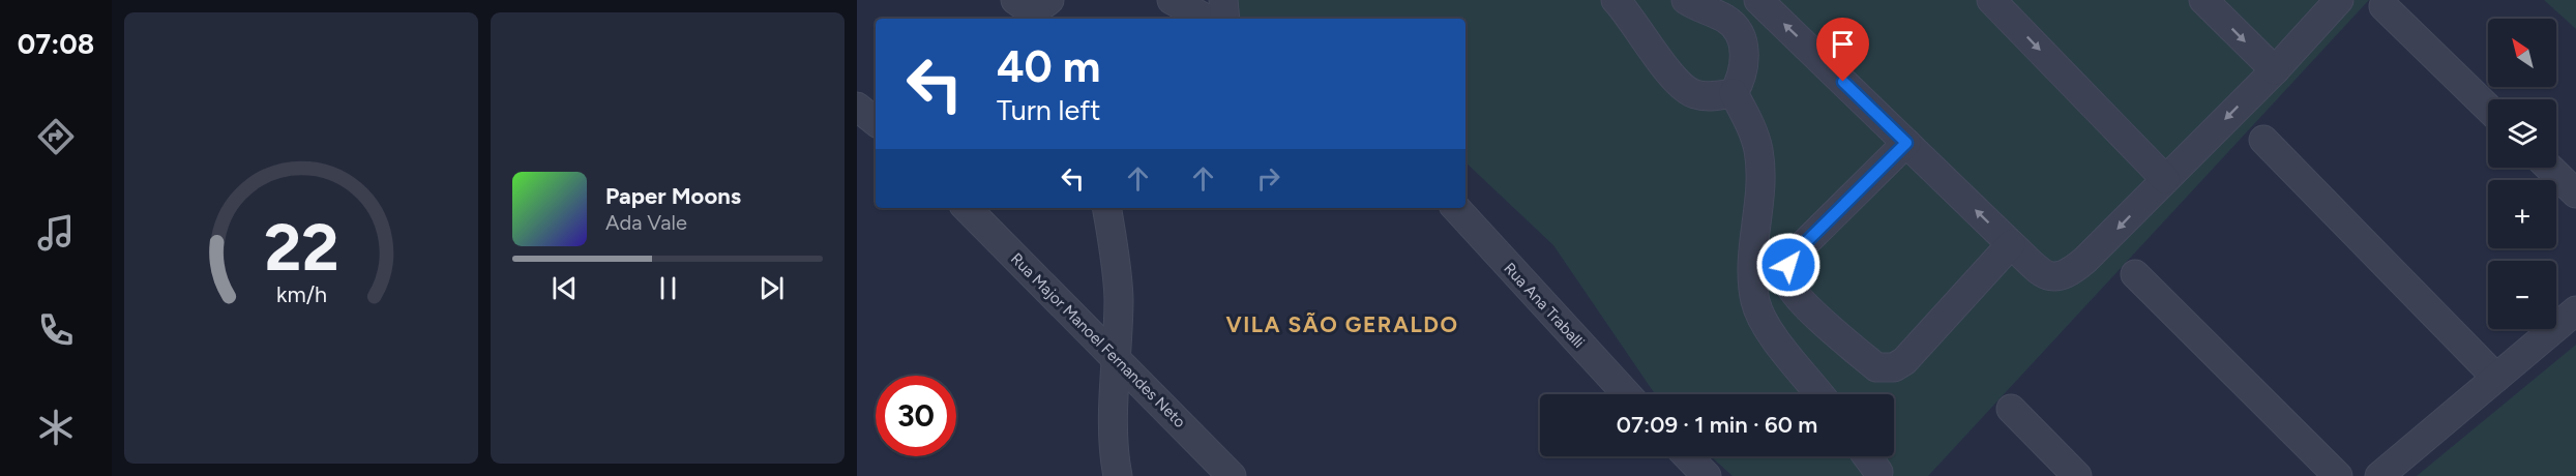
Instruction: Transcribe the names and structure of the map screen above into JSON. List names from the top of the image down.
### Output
{
  "streets": {
    "street": ["Rua Ana Traballi", "Rua Major Manoel Fernandes Neto"]
  },
  "districts": ["VILA SÃO GERALDO"],
  "north": "top left",
  "page": {
    "tabs": "07:08",
    "map_buttons": ["+", "−"],
    "turn": ["40 m", "Turn left"],
    "song": ["Paper Moons", "Ada Vale"],
    "limit": "30",
    "trip": "07:09 · 1 min · 60 m",
    "gauge": ["22", "km/h"]
  }
}
